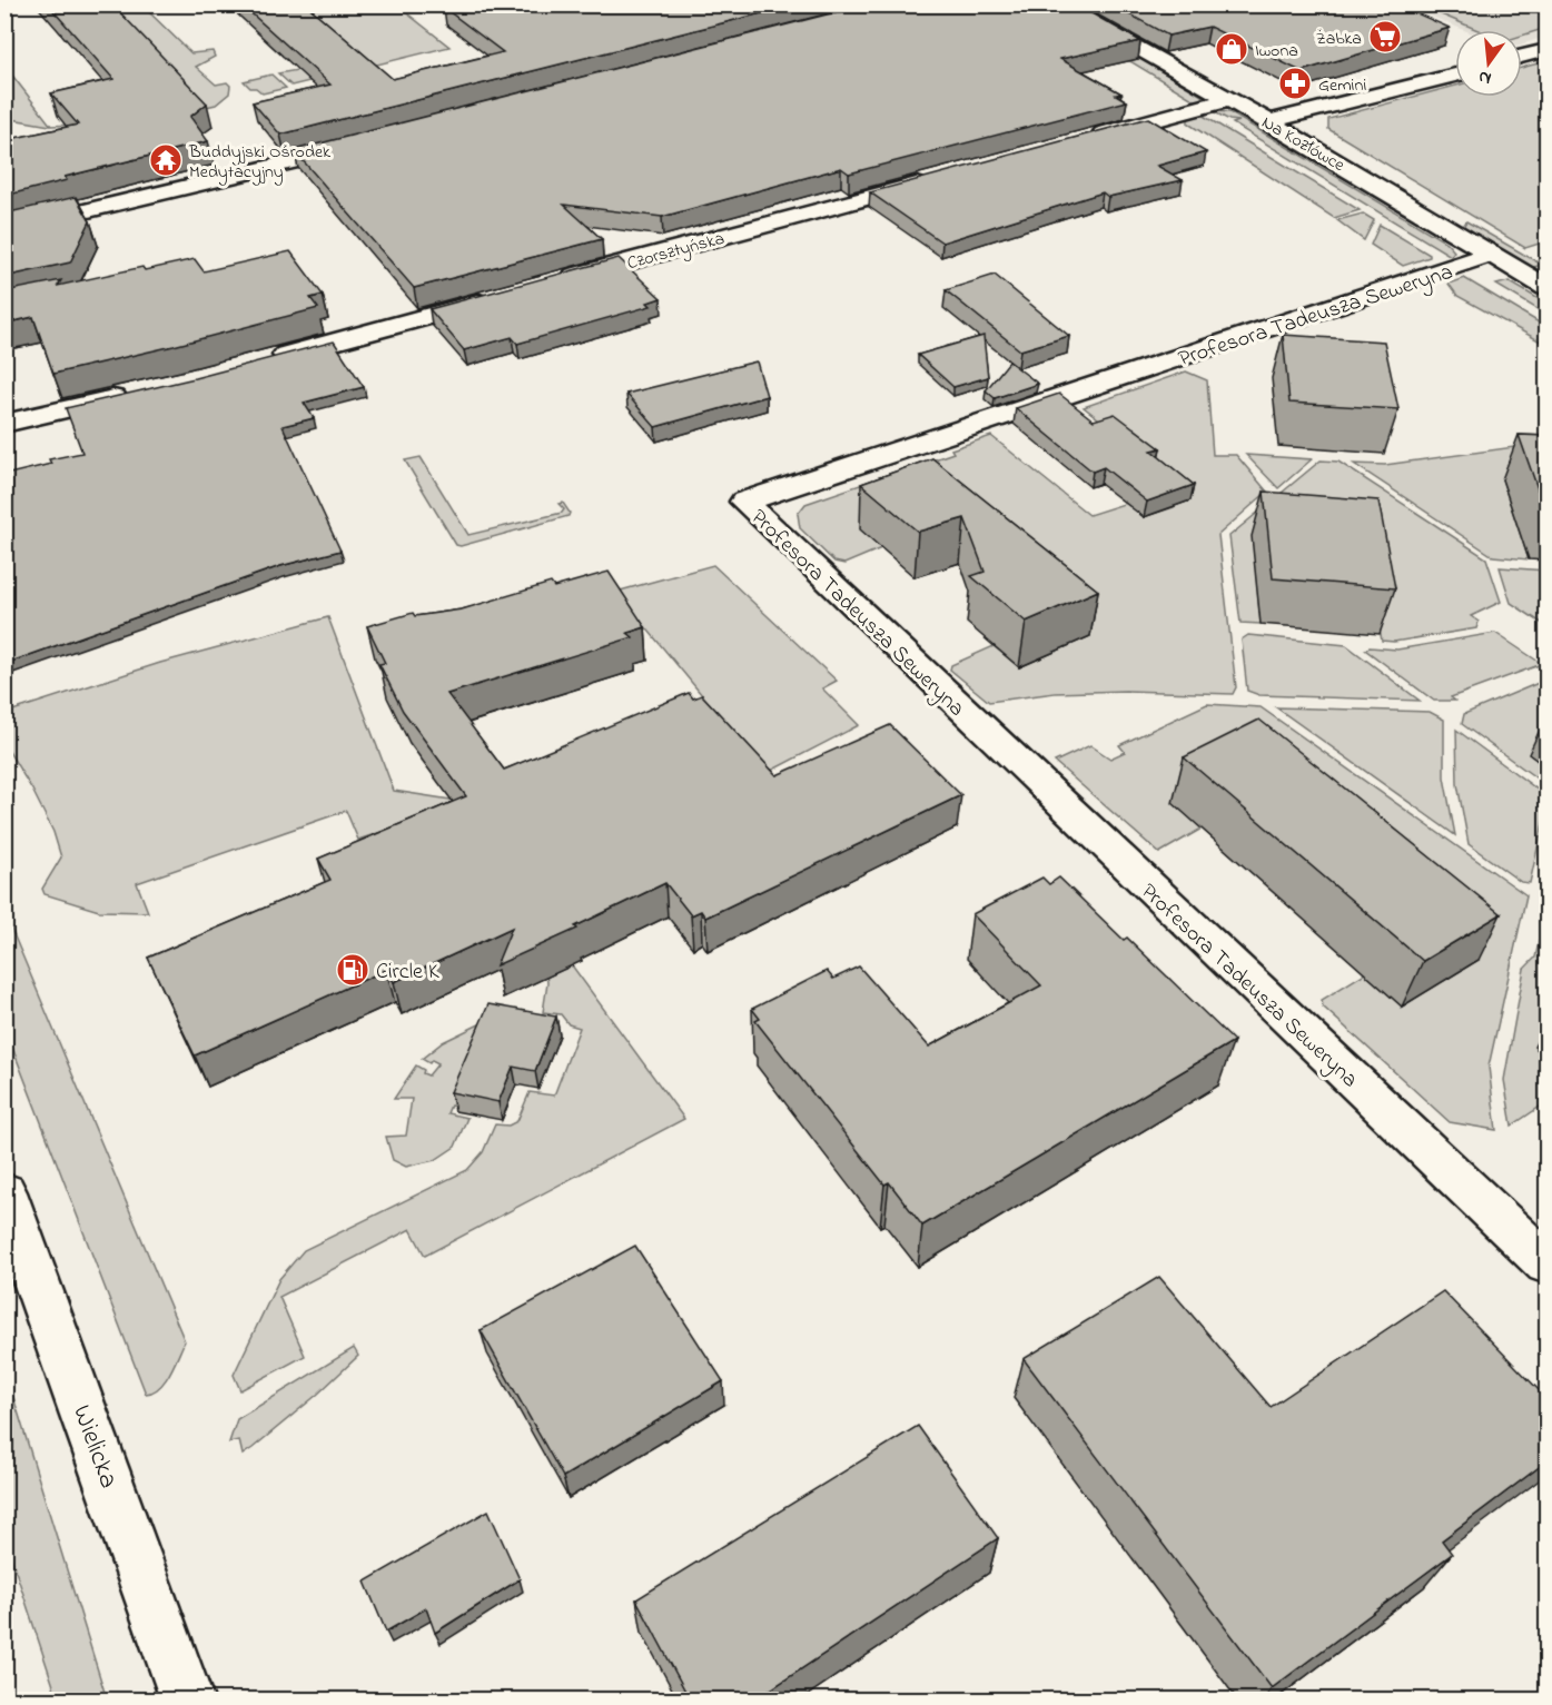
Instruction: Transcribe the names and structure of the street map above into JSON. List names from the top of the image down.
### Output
{
  "streets": {
    "street": [
      "Na Kozłówce",
      "Czorsztyńska",
      "Profesora Tadeusza Seweryna",
      "Wielicka"
    ]
  },
  "crossings": [
    ["Na Kozłówce", "Profesora Tadeusza Seweryna"]
  ],
  "places": {
    "supermarket": ["Żabka"],
    "shop": ["Iwona"],
    "pharmacy": ["Gemini"],
    "temple": ["Buddyjski Ośrodek Medytacyjny"],
    "fuel station": ["Circle K"]
  },
  "north": "bottom"
}
